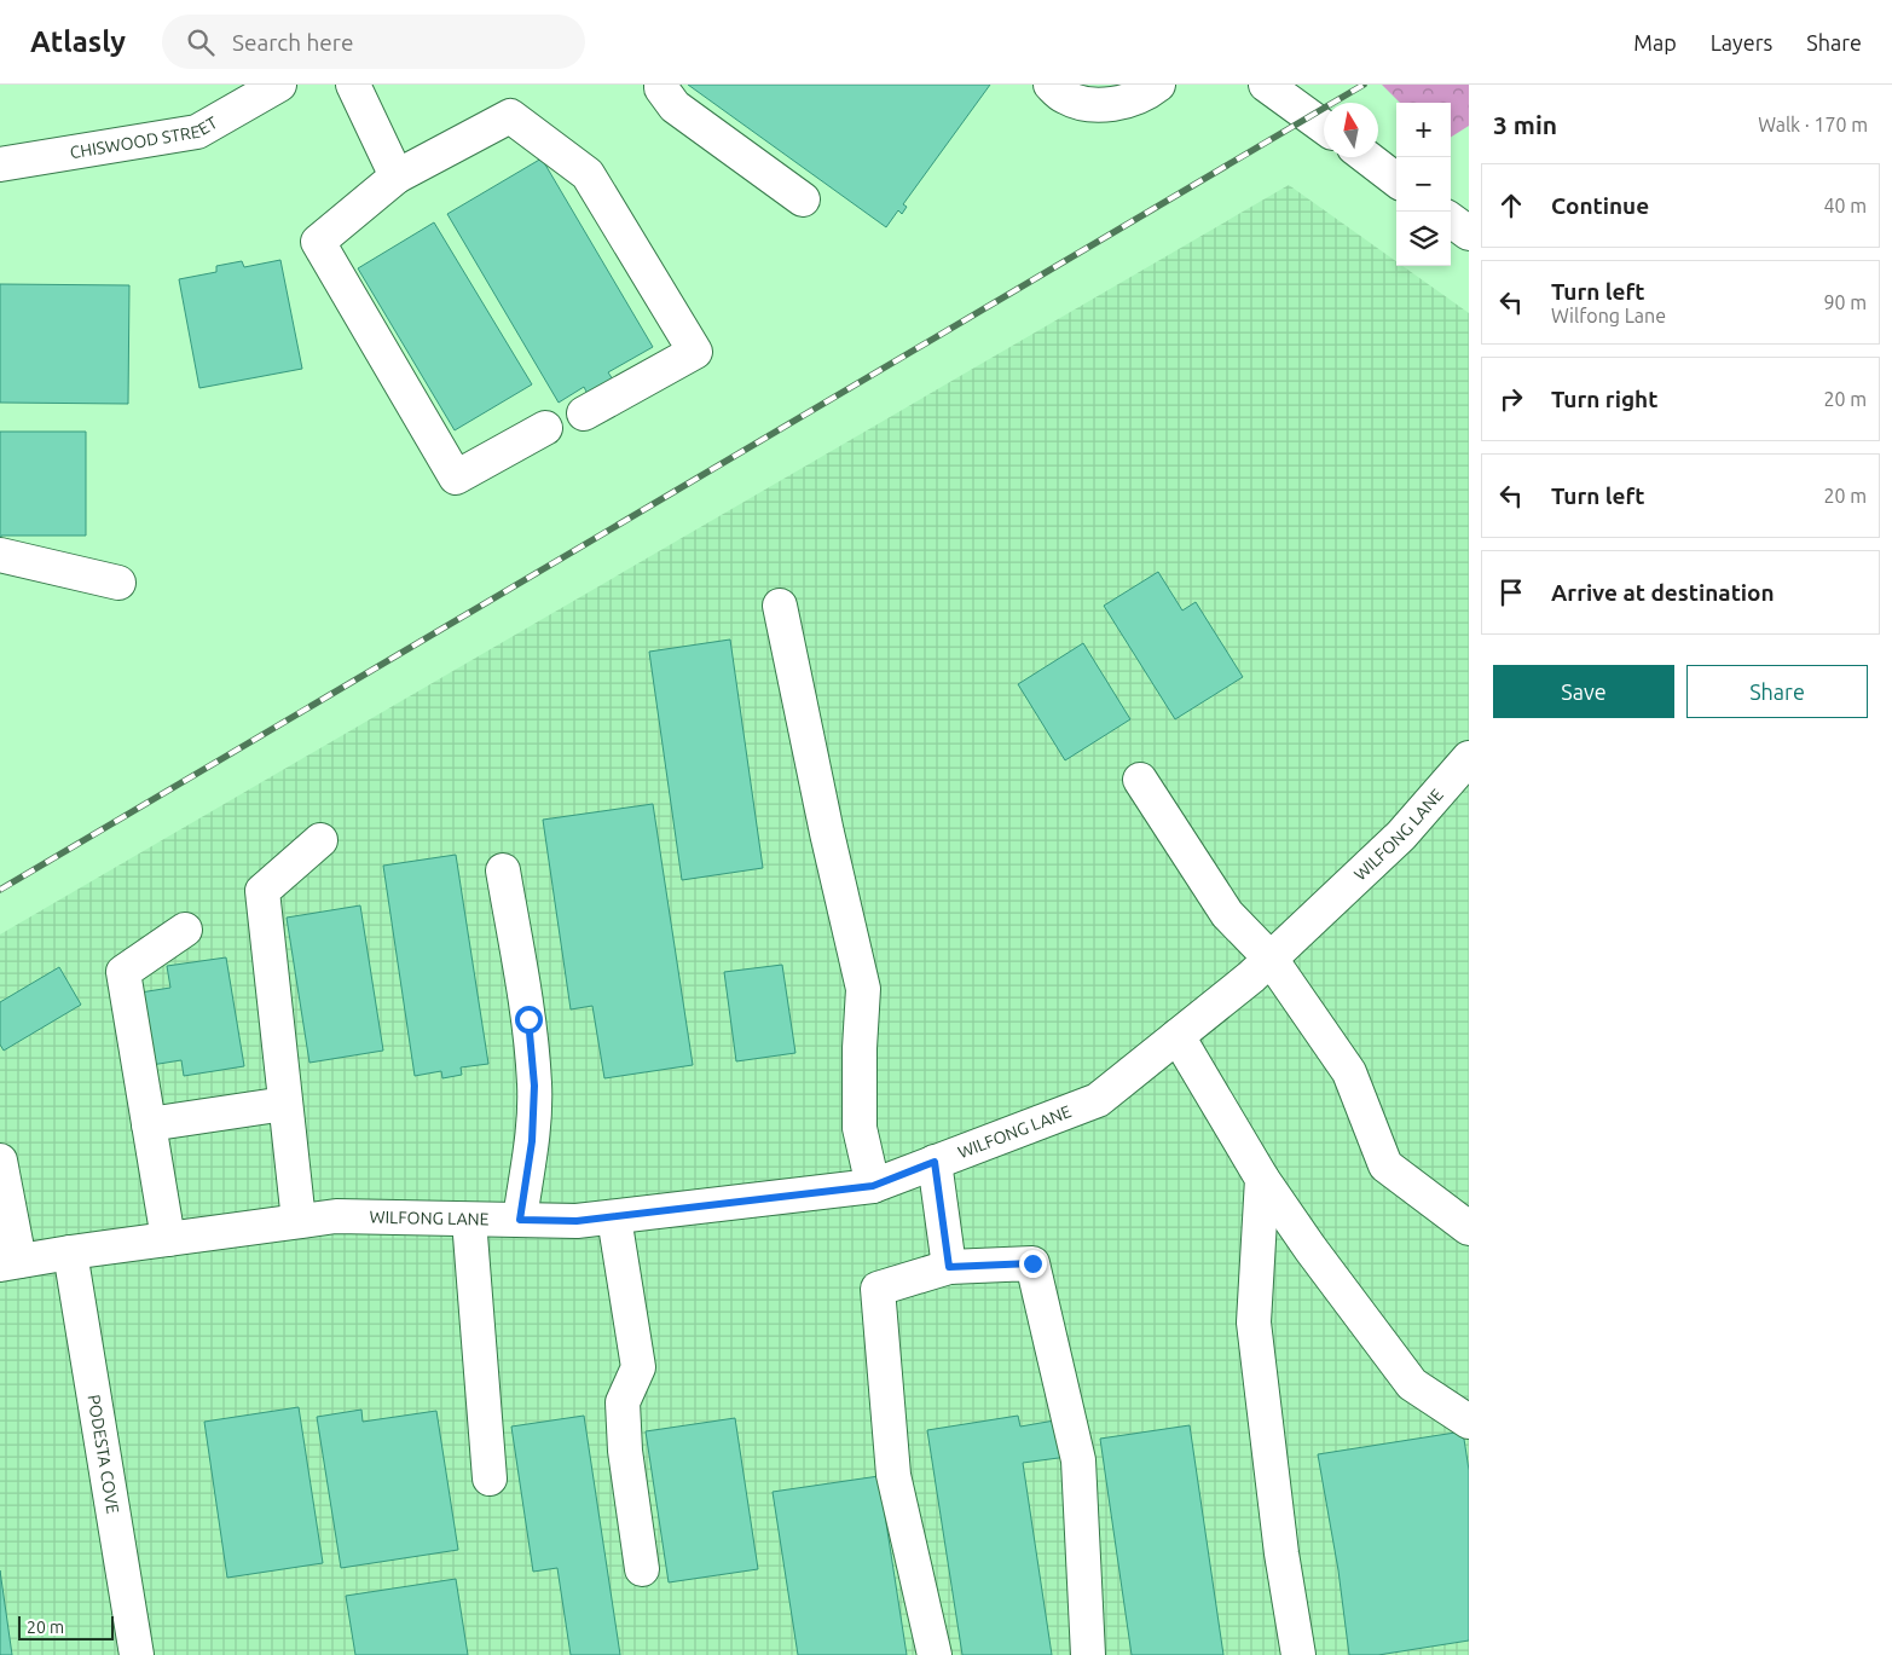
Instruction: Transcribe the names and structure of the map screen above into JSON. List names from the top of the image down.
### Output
{
  "streets": {
    "street": ["CHISWOOD STREET", "WILFONG LANE", "PODESTA COVE"]
  },
  "crossings": [
    ["WILFONG LANE", "PODESTA COVE"]
  ],
  "scale_bar": "20 m",
  "north": "top",
  "page": {
    "header": "Atlasly",
    "search": "Search here",
    "nav": ["Map", "Layers", "Share"],
    "heading": ["3 min", "Walk · 170 m"],
    "map_buttons": ["+", "−"],
    "list": [
      ["Continue", "40 m"],
      ["Turn left", "Wilfong Lane", "90 m"],
      ["Turn right", "20 m"],
      ["Turn left", "20 m"],
      "Arrive at destination"
    ],
    "buttons": ["Save", "Share"],
    "scale": "20 m"
  }
}
